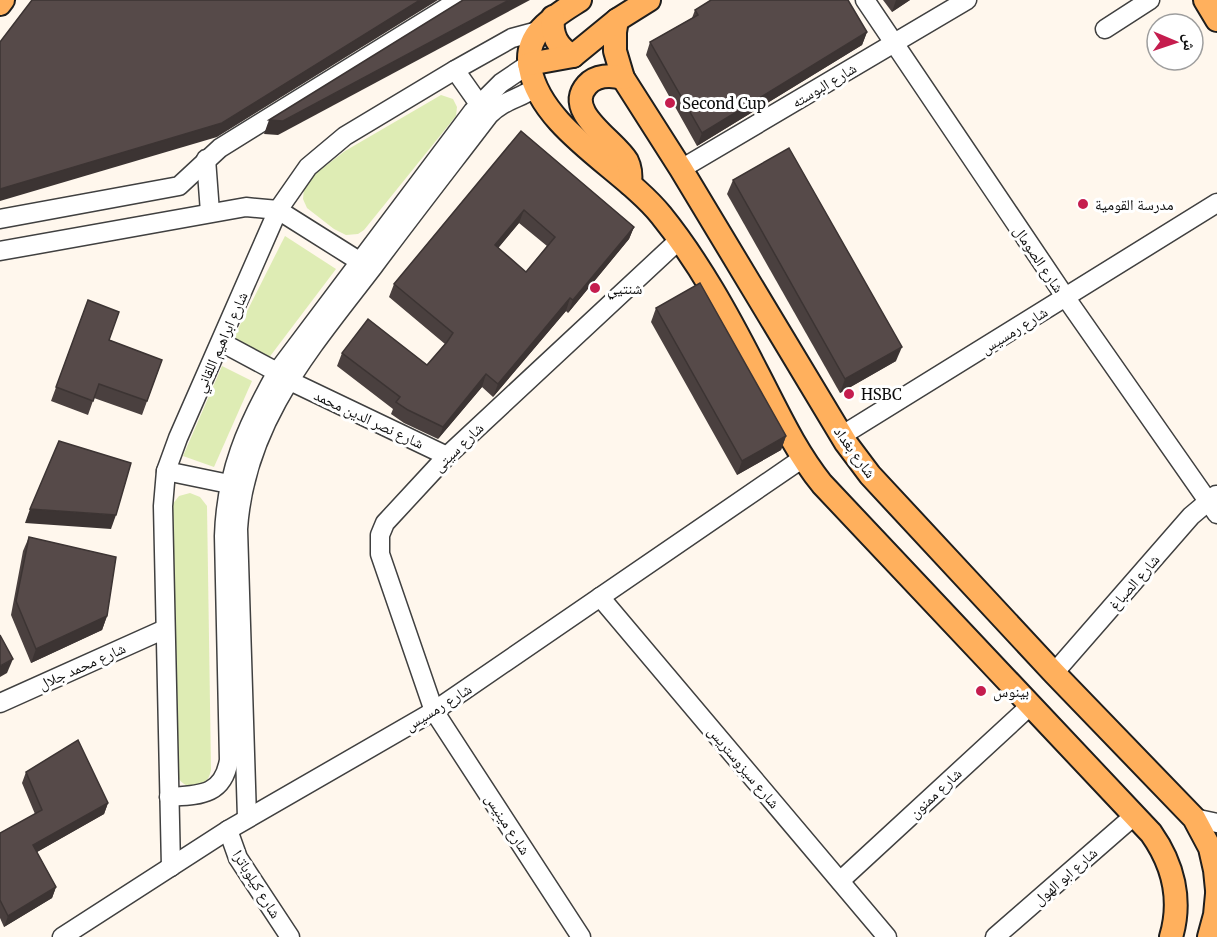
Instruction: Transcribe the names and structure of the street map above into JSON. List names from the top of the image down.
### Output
{
  "streets": {
    "main road": ["شارع ابراهيم اللقاني", "شارع بغداد"],
    "street": [
      "شارع البوسته",
      "شارع الصومال",
      "شارع رمسيس",
      "شارع نصر الدين محمد",
      "شارع سيتى",
      "شارع الصباغ",
      "شارع محمد جلال",
      "شارع سيزوستريس",
      "شارع ممنون",
      "شارع مينيس",
      "شارع ابو الهول",
      "شارع كيلوباترا"
    ]
  },
  "crossings": [
    ["شارع البوسته", "شارع الصومال"],
    ["شارع البوسته", "شارع بغداد"],
    ["شارع الصومال", "شارع رمسيس"],
    ["شارع الصومال", "شارع الصباغ"],
    ["شارع رمسيس", "شارع ابراهيم اللقاني"],
    ["شارع رمسيس", "شارع سيتى"],
    ["شارع رمسيس", "شارع بغداد"],
    ["شارع رمسيس", "شارع سيزوستريس"],
    ["شارع رمسيس", "شارع مينيس"],
    ["شارع رمسيس", "شارع كيلوباترا"],
    ["شارع ابراهيم اللقاني", "شارع نصر الدين محمد"],
    ["شارع ابراهيم اللقاني", "شارع محمد جلال"],
    ["شارع نصر الدين محمد", "شارع سيتى"],
    ["شارع سيتى", "شارع مينيس"],
    ["شارع بغداد", "شارع الصباغ"],
    ["شارع سيزوستريس", "شارع ممنون"]
  ],
  "places": [
    "Second Cup",
    "مدرسة القومية",
    "شنتيي",
    "HSBC",
    "بينوس"
  ],
  "north": "right"
}
